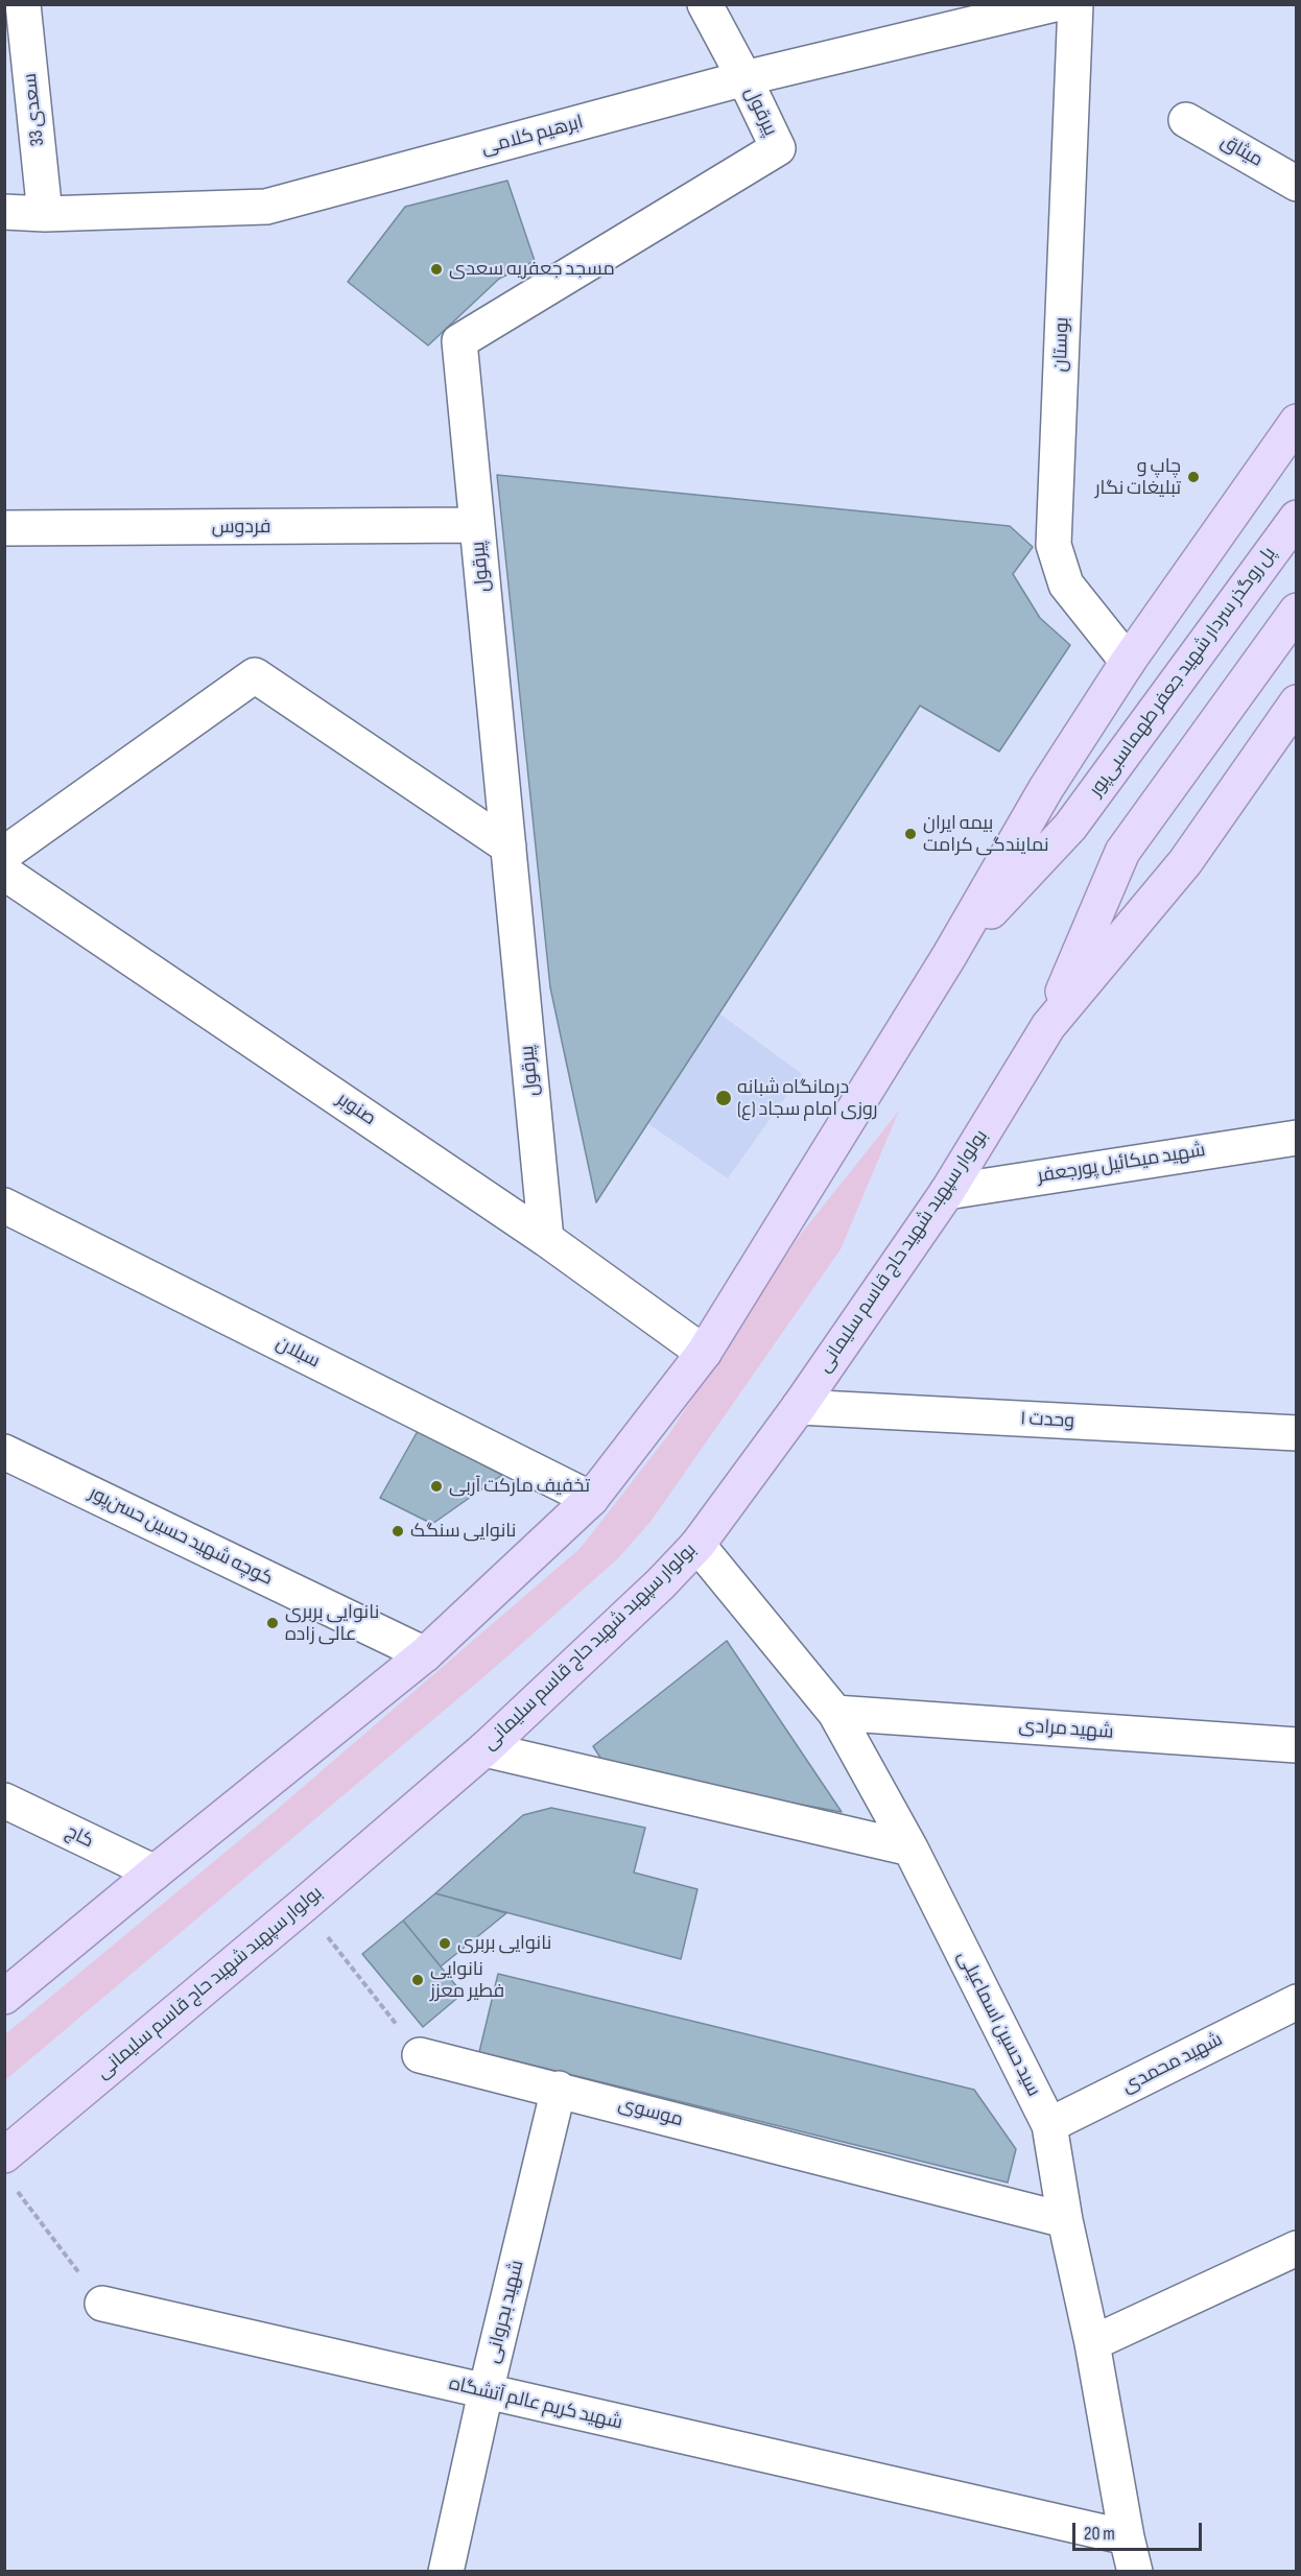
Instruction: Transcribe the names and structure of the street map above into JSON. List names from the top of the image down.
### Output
{
  "streets": {
    "main road": ["پل روگذر سردار شهید جعفر طهماسبی‌پور", "بولوار سپهبد شهید حاج قاسم سلیمانی"],
    "street": [
      "سعدی 33",
      "پیرقول",
      "ابرهیم کلامی",
      "میثاق",
      "بوستان",
      "فردوس",
      "صنوبر",
      "شهید میکائیل پورجعفر",
      "سبلان",
      "وحدت ۱",
      "کوچه شهید حسین حسن‌پور",
      "شهید مرادی",
      "کاج",
      "سید حسین اسماعیلی",
      "شهید محمدی",
      "موسوی",
      "شهید بجروانی",
      "شهید کریم عالم آتشگاه"
    ]
  },
  "crossings": [
    ["سعدی 33", "ابرهیم کلامی"],
    ["پیرقول", "ابرهیم کلامی"],
    ["پیرقول", "فردوس"],
    ["پیرقول", "صنوبر"],
    ["شهید میکائیل پورجعفر", "بولوار سپهبد شهید حاج قاسم سلیمانی"],
    ["بولوار سپهبد شهید حاج قاسم سلیمانی", "وحدت ۱"],
    ["بولوار سپهبد شهید حاج قاسم سلیمانی", "سید حسین اسماعیلی"],
    ["شهید مرادی", "سید حسین اسماعیلی"],
    ["سید حسین اسماعیلی", "شهید محمدی"],
    ["سید حسین اسماعیلی", "موسوی"],
    ["سید حسین اسماعیلی", "شهید کریم عالم آتشگاه"],
    ["موسوی", "شهید بجروانی"],
    ["شهید بجروانی", "شهید کریم عالم آتشگاه"]
  ],
  "places": [
    "مسجد جعفریه سعدی",
    "چاپ و تبلیغات نگار",
    "بیمه ایران نمایندگی کرامت",
    "درمانگاه شبانه روزی امام سجاد (ع)",
    "تخفیف مارکت آربی",
    "نانوایی سنگک",
    "نانوایی بربری عالی زاده",
    "نانوایی بربری",
    "نانوایی فطیر معزز"
  ],
  "scale_bar": "20 m"
}
